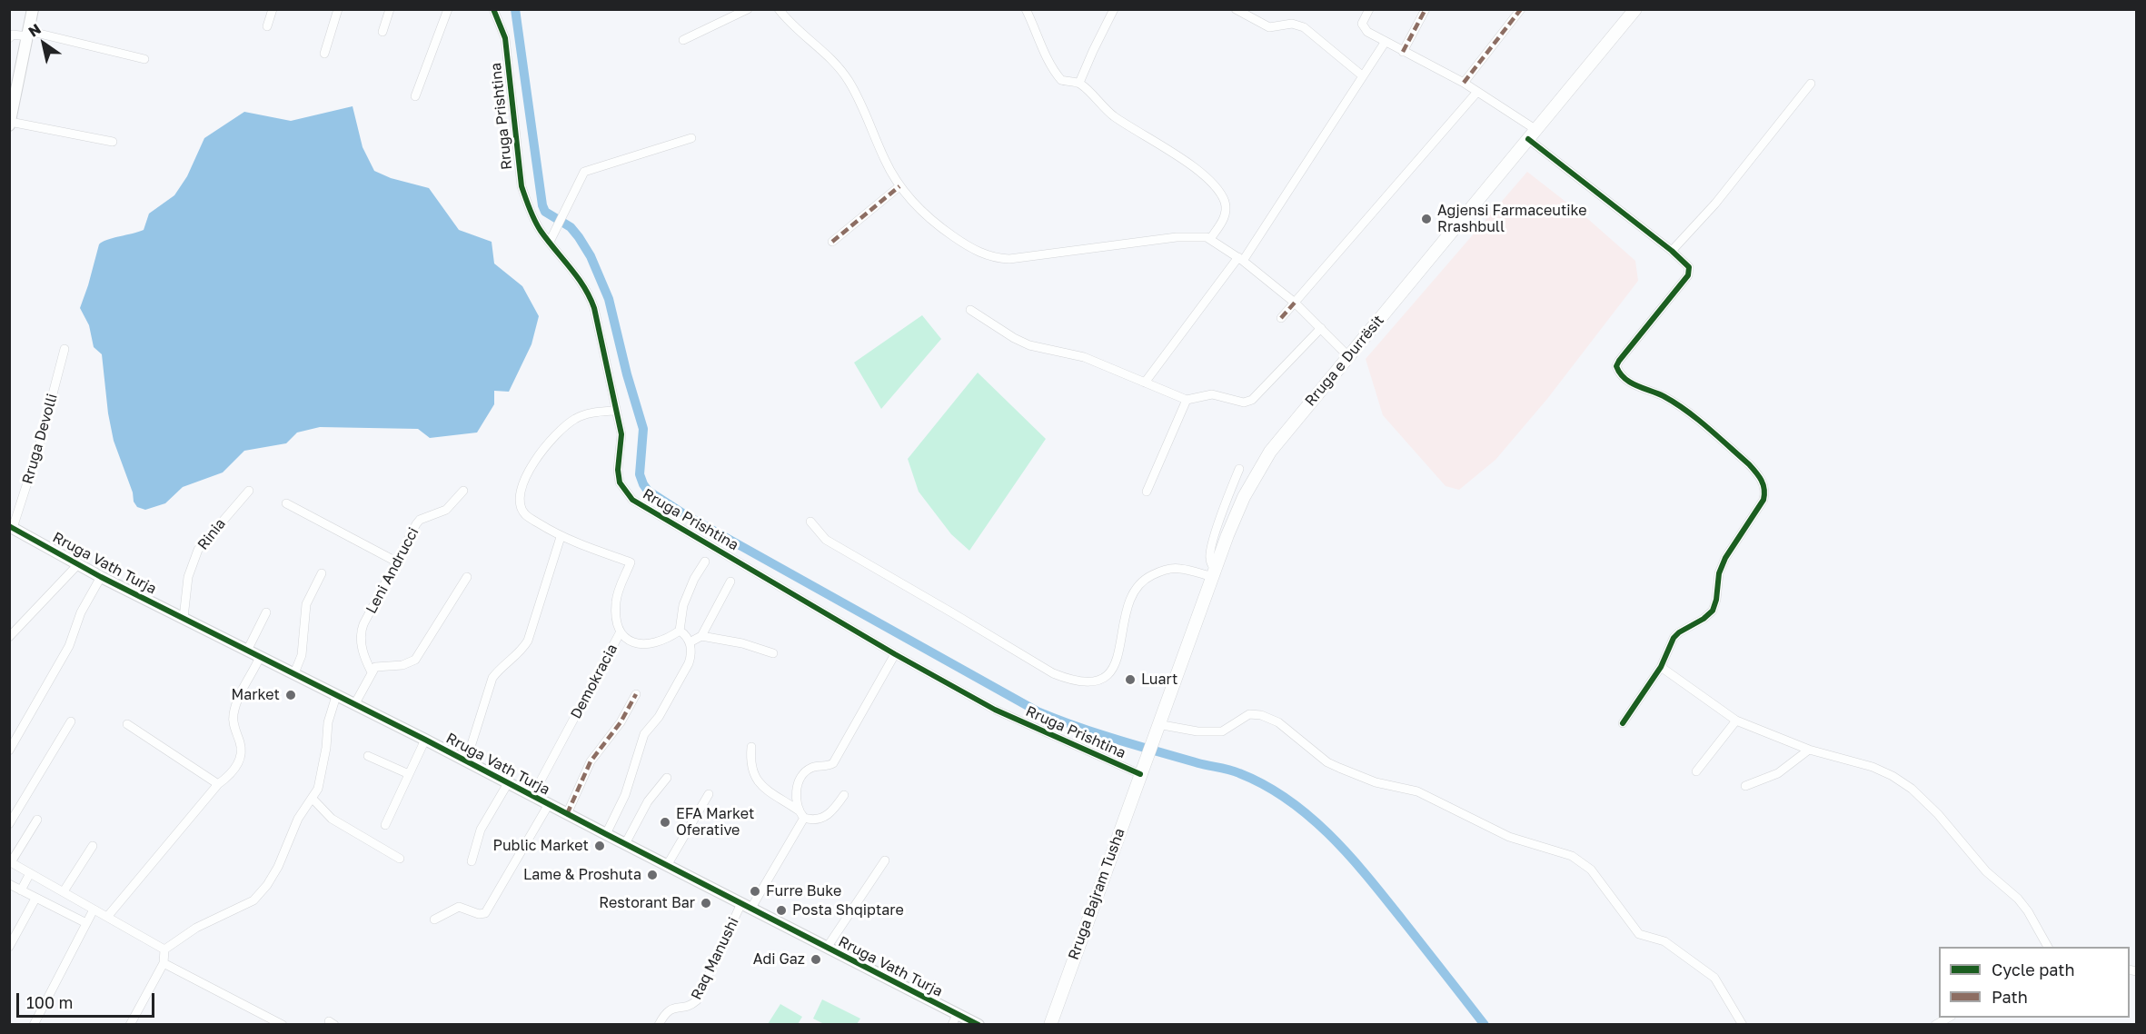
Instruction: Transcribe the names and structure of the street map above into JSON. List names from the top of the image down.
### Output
{
  "streets": {
    "main road": ["Rruga e Durrësit", "Rruga Bajram Tusha"],
    "street": [
      "Rruga Prishtina",
      "Rruga Devolli",
      "Rinia",
      "Rruga Vath Turja",
      "Leni Andrucci",
      "Demokracia",
      "Raq Manushi"
    ]
  },
  "crossings": [
    ["Rruga Prishtina", "Rruga e Durrësit"],
    ["Rruga Prishtina", "Rruga Bajram Tusha"],
    ["Rruga e Durrësit", "Rruga Bajram Tusha"],
    ["Rruga Devolli", "Rruga Vath Turja"],
    ["Rinia", "Rruga Vath Turja"],
    ["Rruga Vath Turja", "Demokracia"],
    ["Rruga Vath Turja", "Raq Manushi"]
  ],
  "places": [
    "Agjensi Farmaceutike Rrashbull",
    "Luart",
    "Market",
    "EFA Market Oferative",
    "Public Market",
    "Lame & Proshuta",
    "Furre Buke",
    "Restorant Bar",
    "Posta Shqiptare",
    "Adi Gaz"
  ],
  "legend": ["Cycle path", "Path"],
  "scale_bar": "100 m",
  "north": "top left"
}
